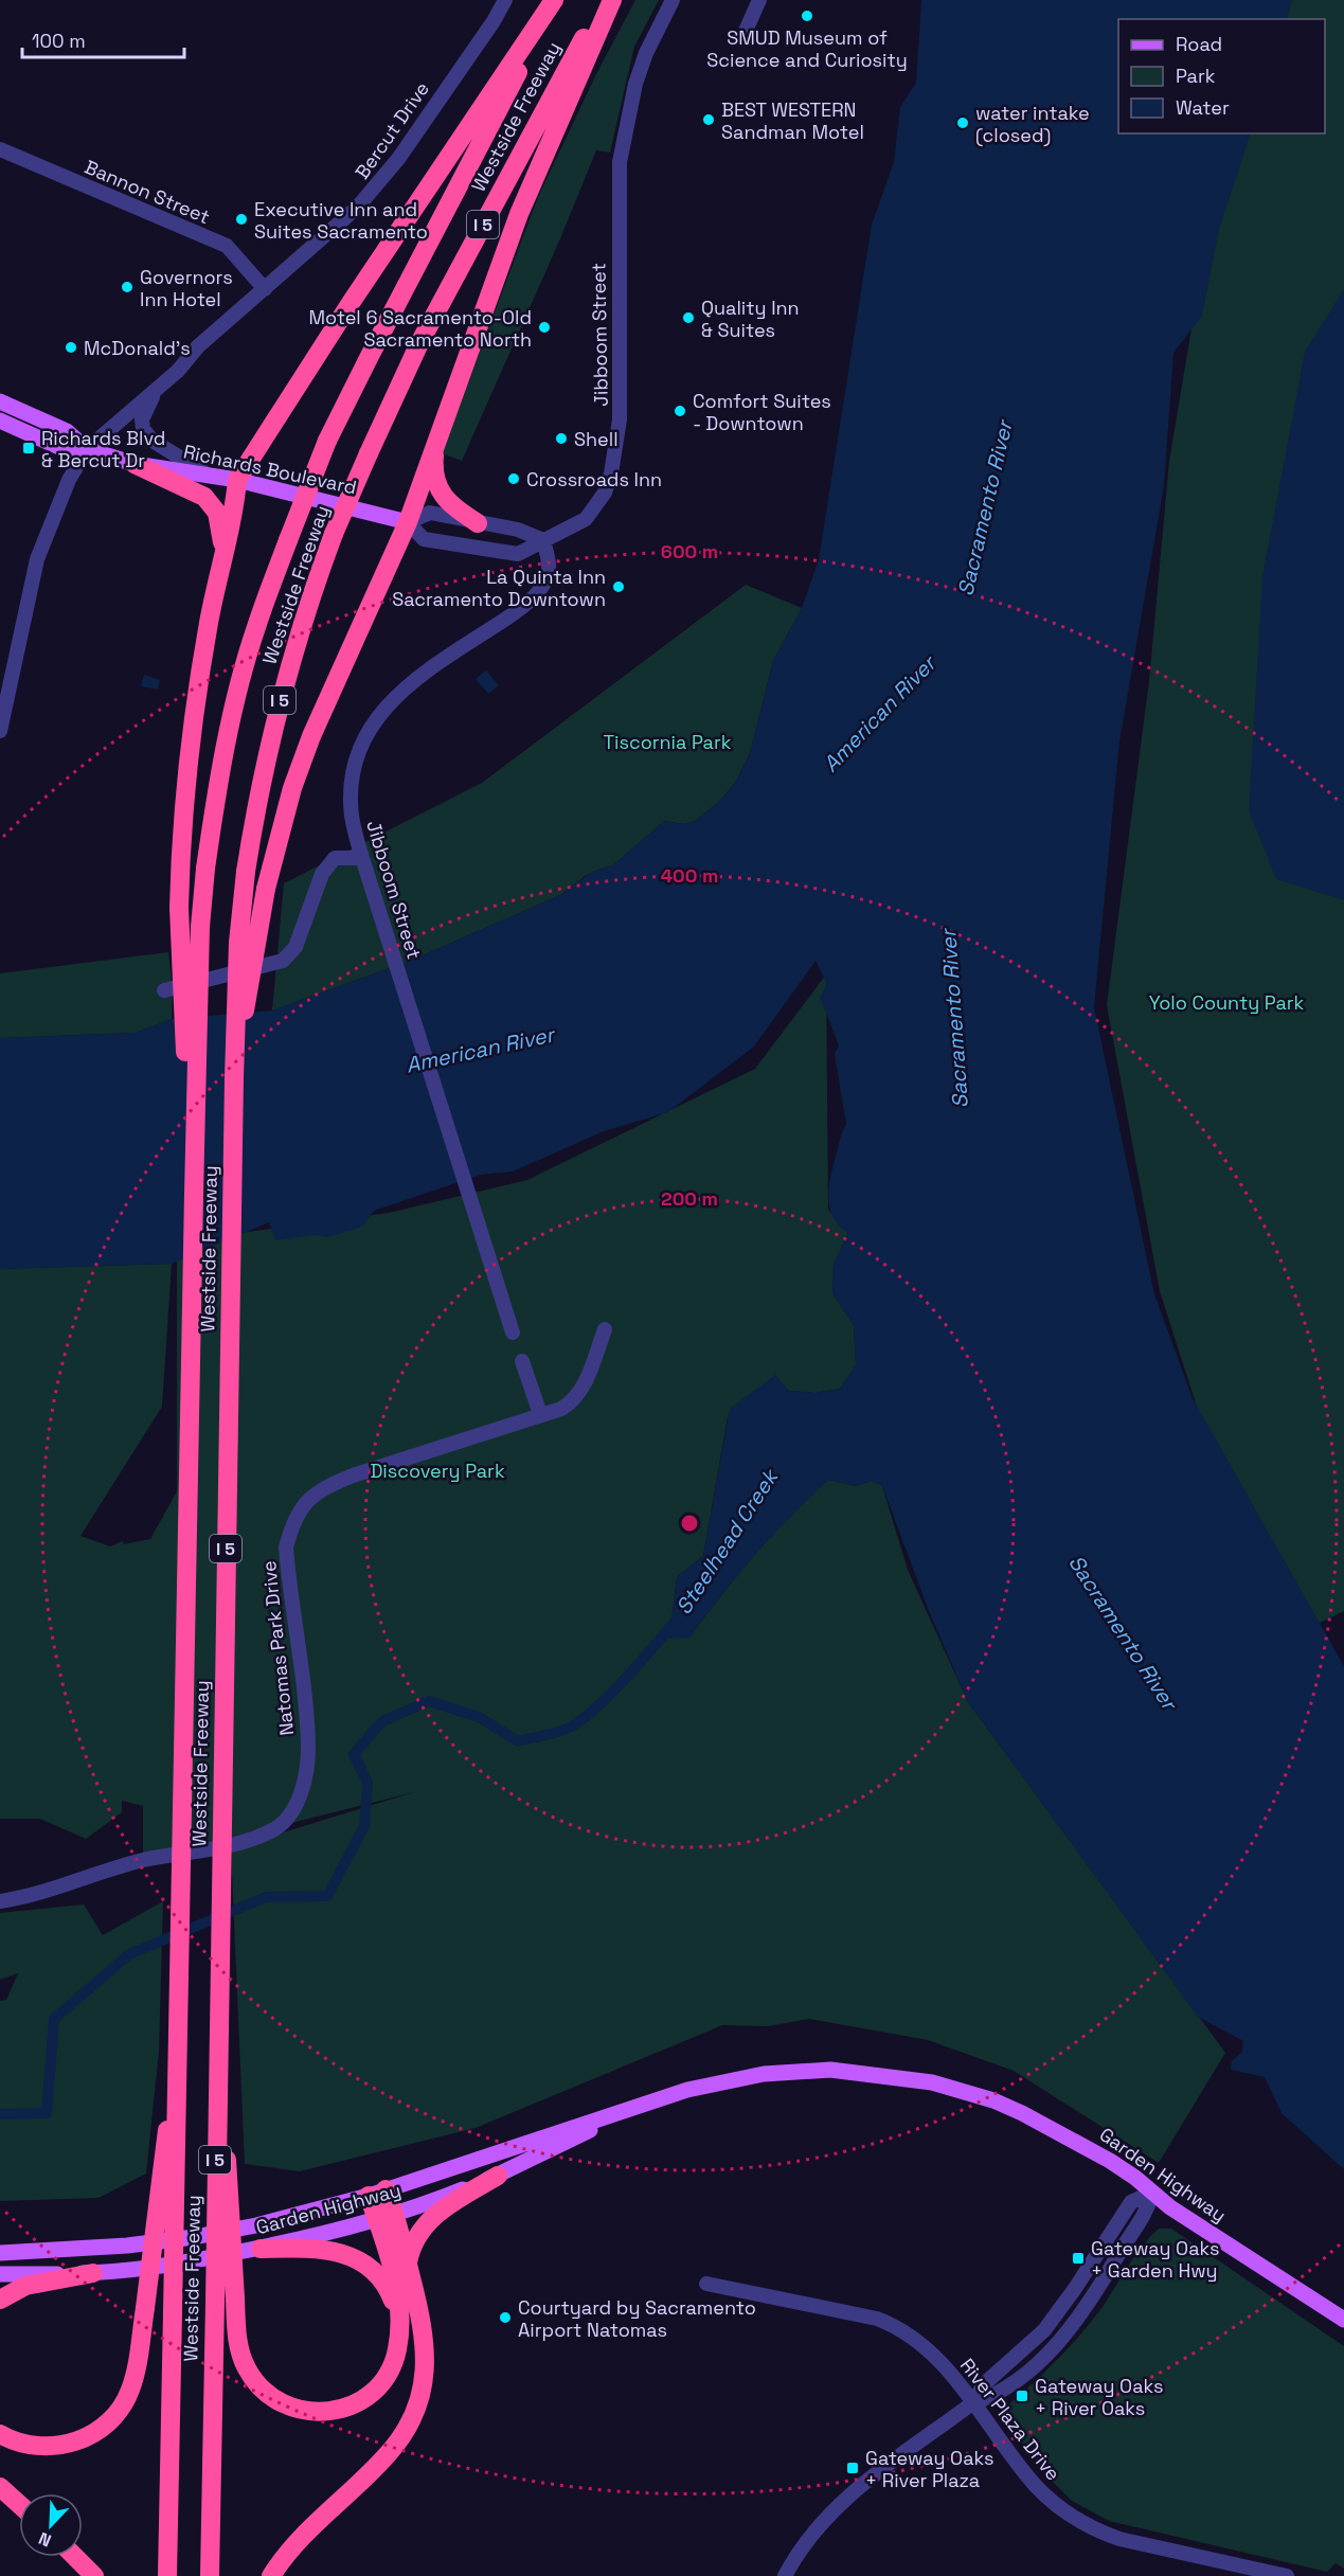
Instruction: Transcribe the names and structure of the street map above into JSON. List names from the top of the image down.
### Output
{
  "streets": {
    "highway": ["Westside Freeway", "I 5"],
    "main road": ["Richards Boulevard", "Garden Highway"],
    "street": [
      "Bercut Drive",
      "Bannon Street",
      "Jibboom Street",
      "Natomas Park Drive",
      "River Plaza Drive"
    ]
  },
  "crossings": [
    ["Bercut Drive", "Bannon Street"],
    ["Bercut Drive", "Richards Boulevard"],
    ["Jibboom Street", "Richards Boulevard"]
  ],
  "water": ["Sacramento River", "American River", "Steelhead Creek"],
  "parks": ["Tiscornia Park", "Yolo County Park", "Discovery Park"],
  "places": {
    "other": [
      "SMUD Museum of Science and Curiosity",
      "BEST WESTERN Sandman Motel",
      "water intake (closed)",
      "Executive Inn and Suites Sacramento",
      "Governors Inn Hotel",
      "Quality Inn & Suites",
      "Motel 6 Sacramento-Old Sacramento North",
      "McDonald's",
      "Comfort Suites - Downtown",
      "Shell",
      "Crossroads Inn",
      "La Quinta Inn Sacramento Downtown",
      "Courtyard by Sacramento Airport Natomas"
    ],
    "transit": [
      "Richards Blvd & Bercut Dr",
      "Gateway Oaks + Garden Hwy",
      "Gateway Oaks + River Oaks",
      "Gateway Oaks + River Plaza"
    ]
  },
  "legend": ["Road", "Park", "Water"],
  "scale_bar": "100 m",
  "north": "bottom left",
  "rings": ["600 m", "400 m", "200 m"]
}
